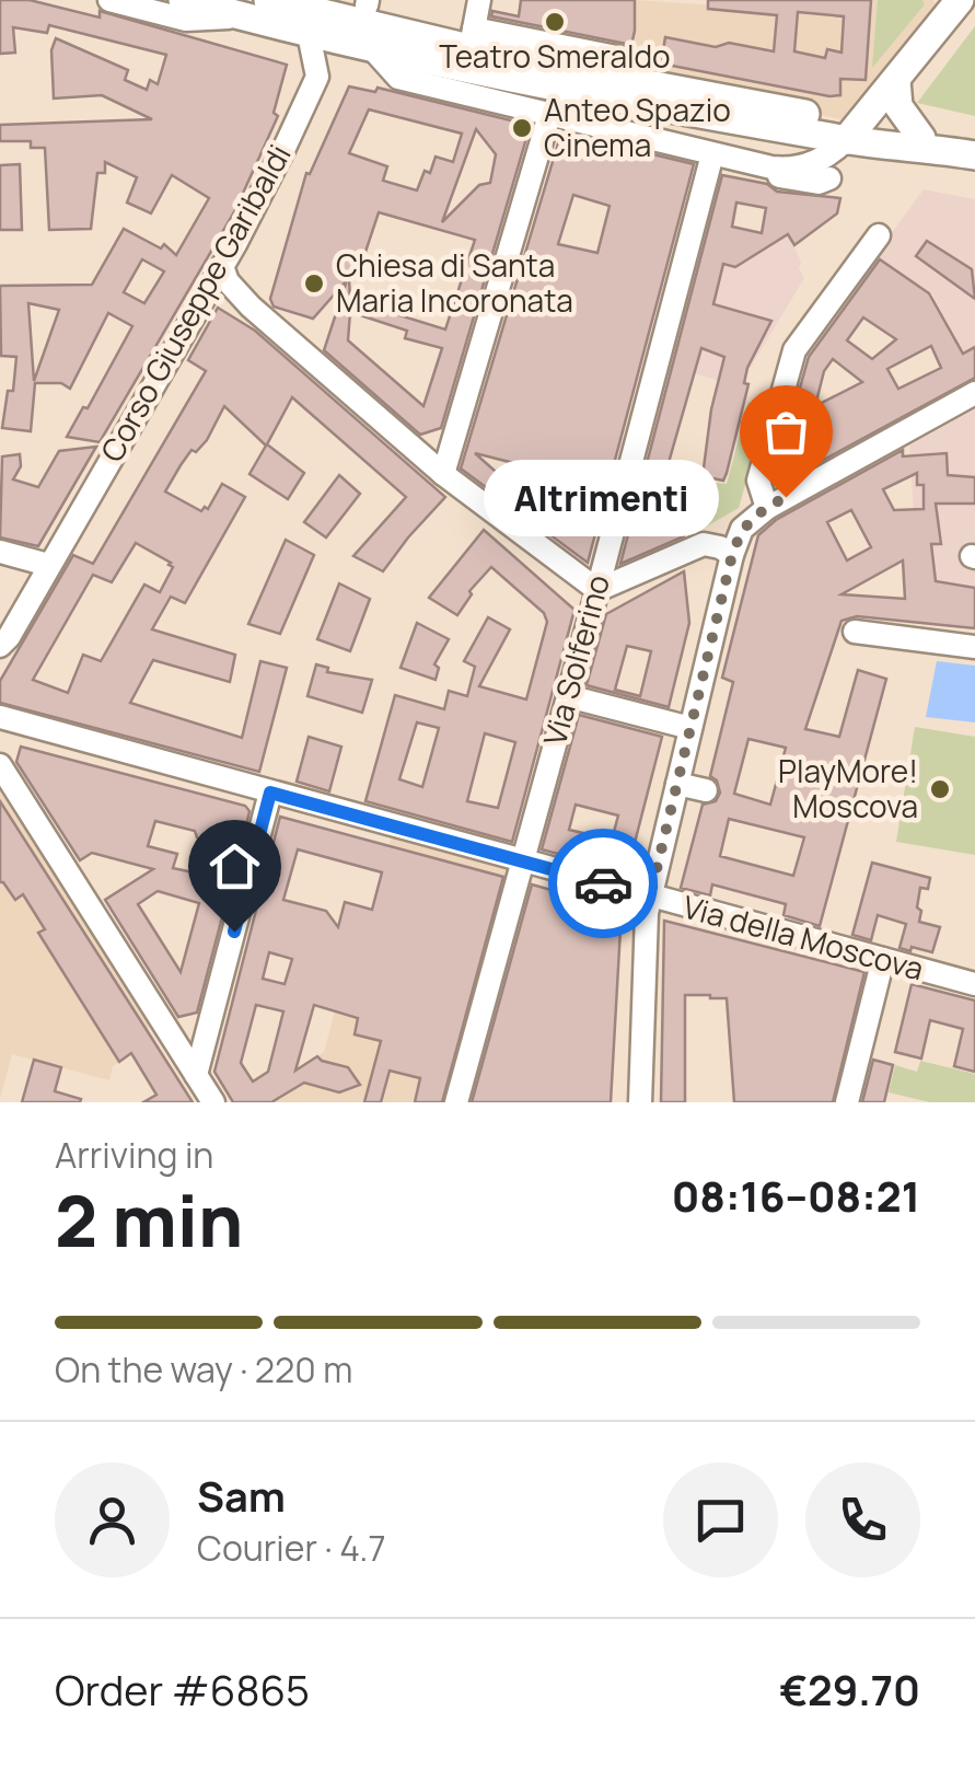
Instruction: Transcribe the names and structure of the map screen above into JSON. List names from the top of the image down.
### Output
{
  "streets": {
    "street": ["Corso Giuseppe Garibaldi", "Via Solferino", "Via della Moscova"]
  },
  "crossings": [
    ["Via Solferino", "Via della Moscova"]
  ],
  "places": [
    "Teatro Smeraldo",
    "Anteo Spazio Cinema",
    "Chiesa di Santa Maria Incoronata",
    "Altrimenti",
    "PlayMore! Moscova"
  ],
  "page": {
    "bubble": "Altrimenti",
    "heading": ["2 min", "Arriving in", "08:16–08:21"],
    "panel": [
      "Sam",
      "Courier · 4.7",
      "Order #6865",
      "€29.70"
    ],
    "bar": "On the way · 220 m"
  }
}
